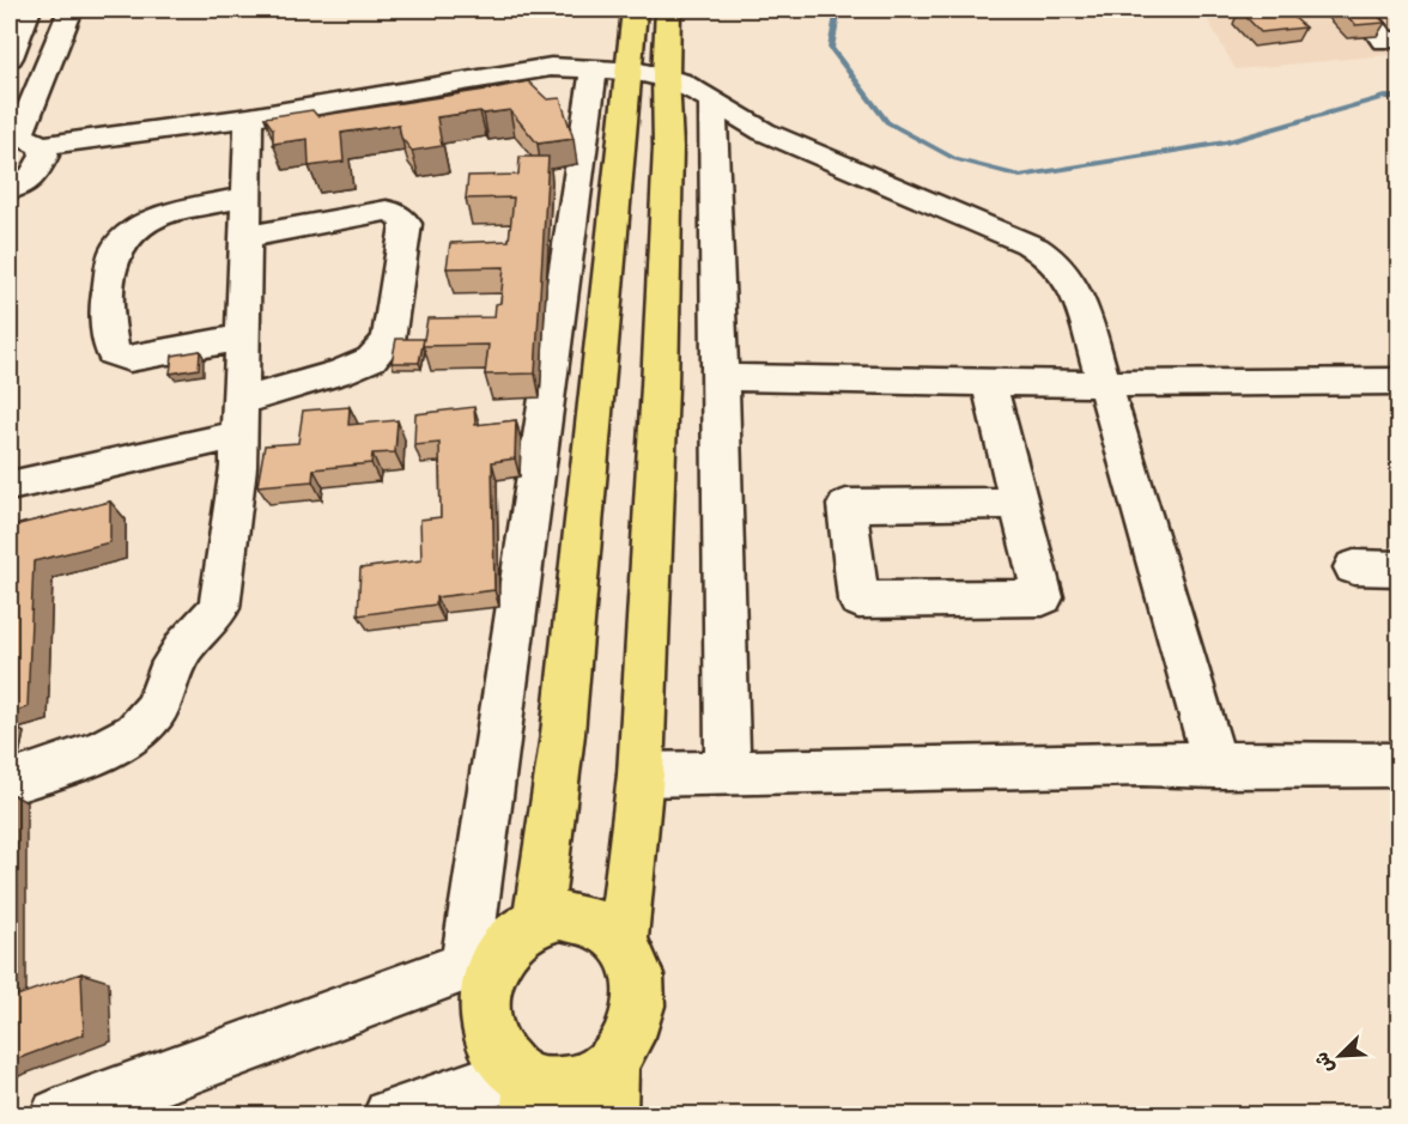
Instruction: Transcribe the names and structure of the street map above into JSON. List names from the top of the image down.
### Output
{
  "north": "bottom left"
}
